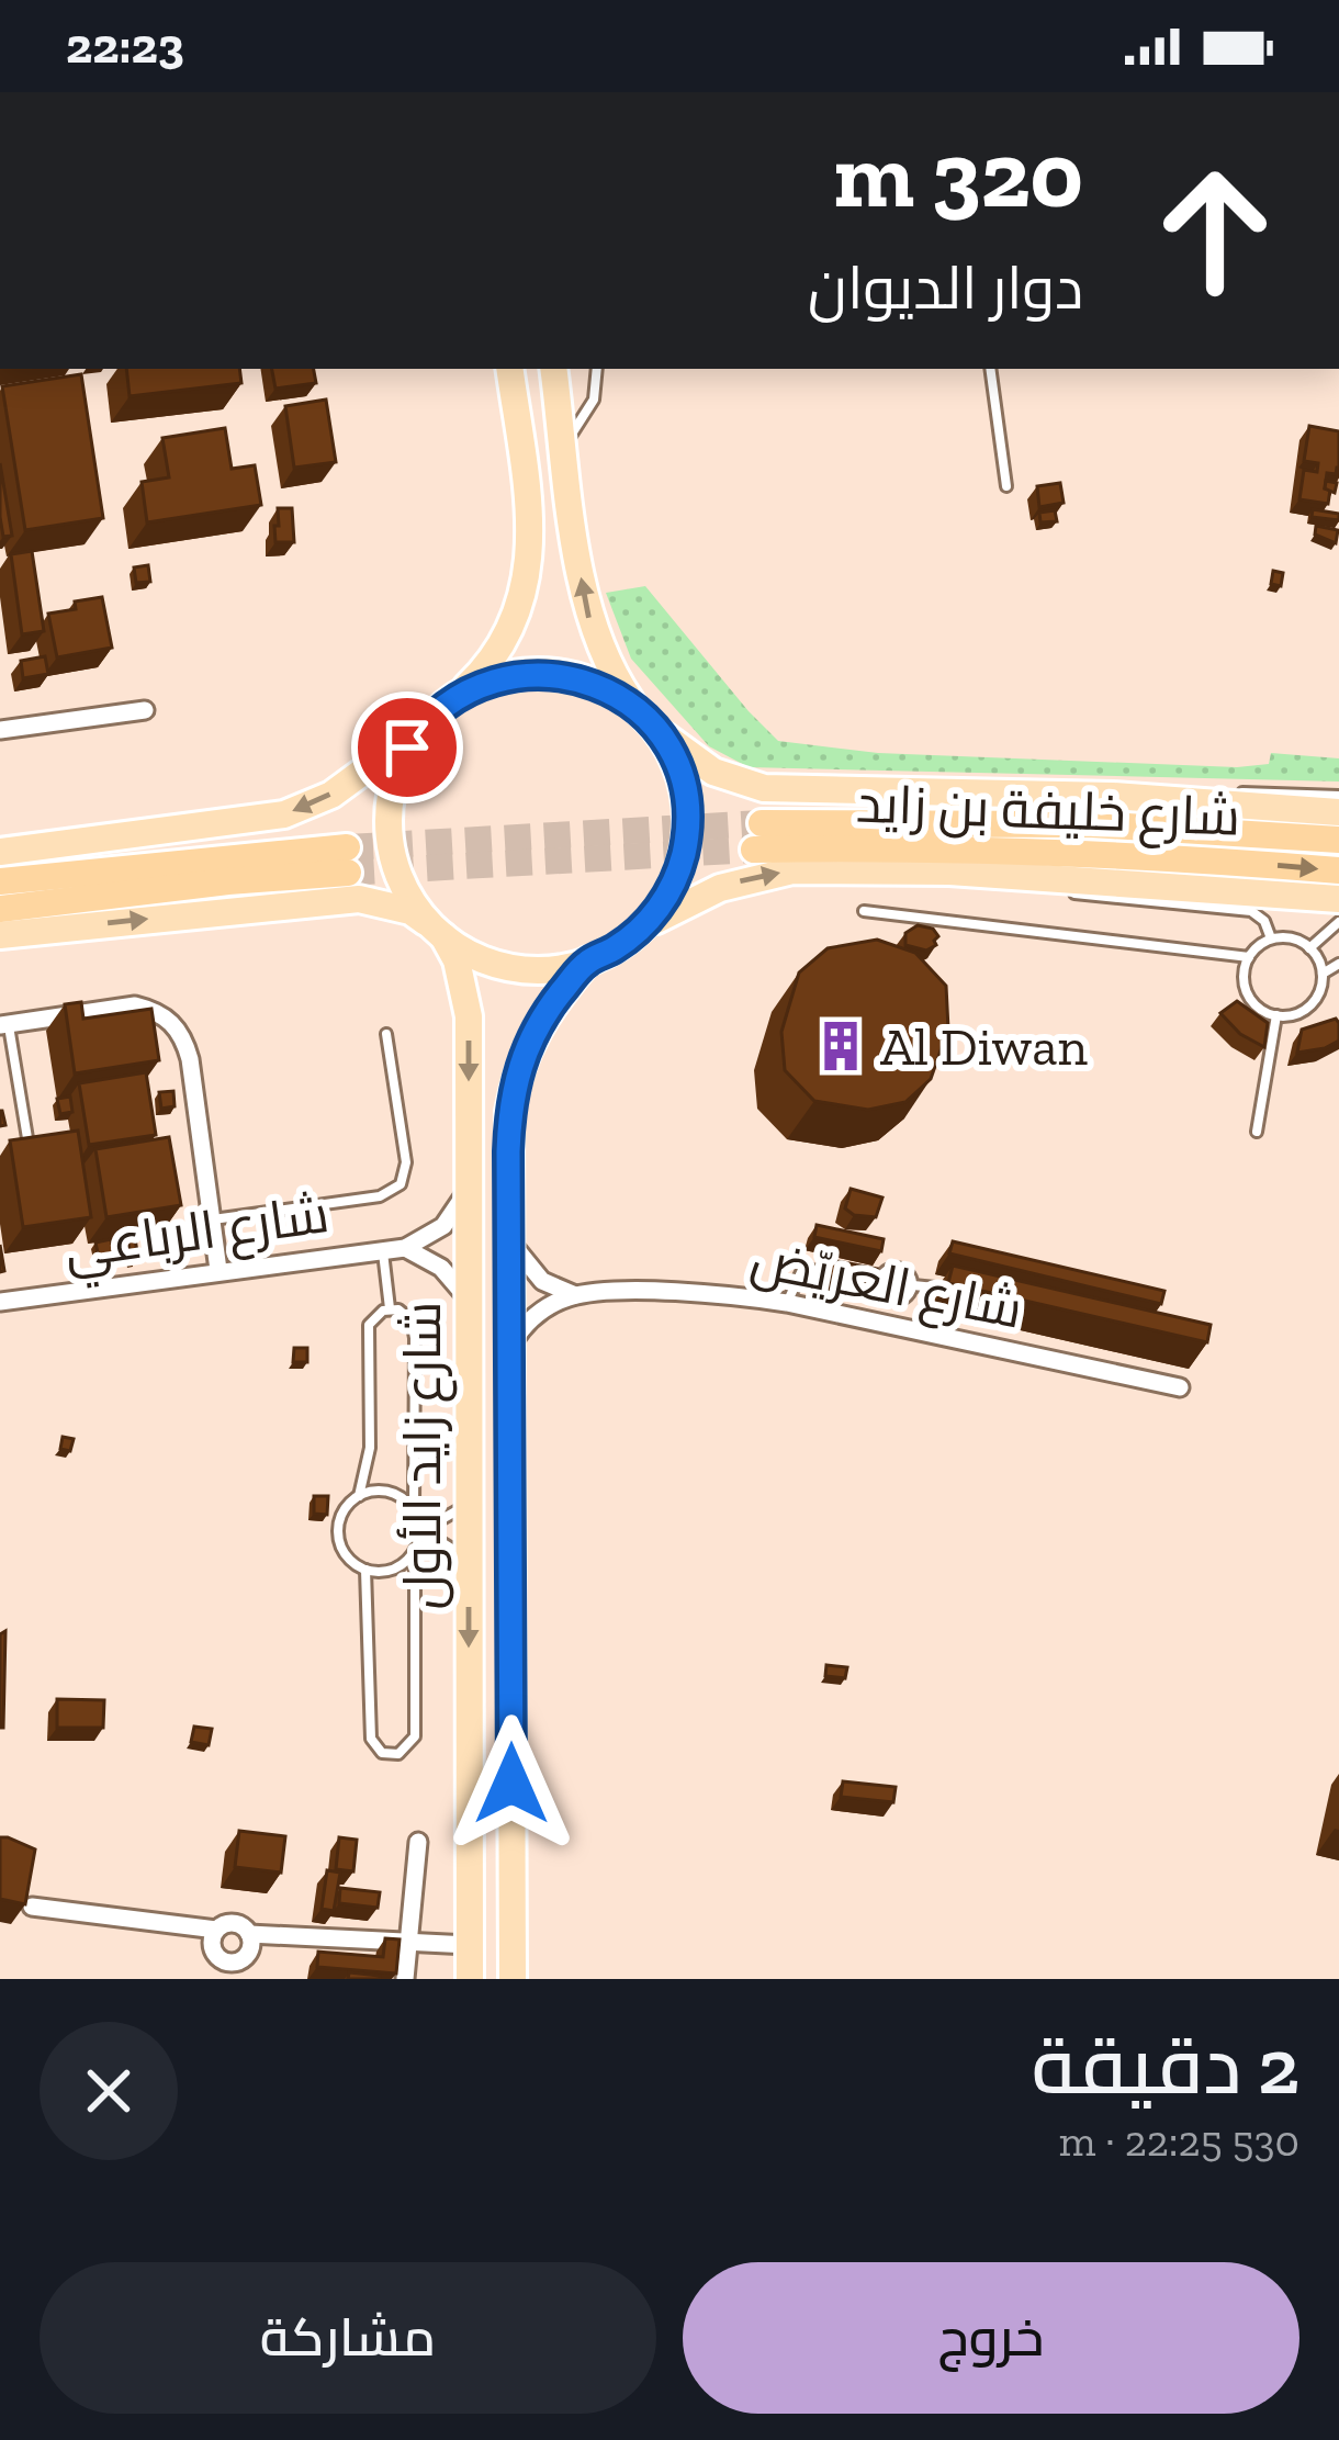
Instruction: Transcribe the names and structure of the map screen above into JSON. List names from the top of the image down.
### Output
{
  "streets": {
    "highway": ["شارع خليفة بن زايد"],
    "main road": ["شارع زايد الأول"],
    "street": ["شارع الرباعي", "شارع العريّض"]
  },
  "crossings": [
    ["شارع الرباعي", "شارع زايد الأول"]
  ],
  "places": {
    "building": ["Al Diwan"]
  },
  "page": {
    "status": "22:23",
    "turn": ["320 m", "دوار الديوان"],
    "heading": ["2 دقيقة", "530 m · 22:25"],
    "buttons": ["خروج", "مشاركة"]
  }
}
